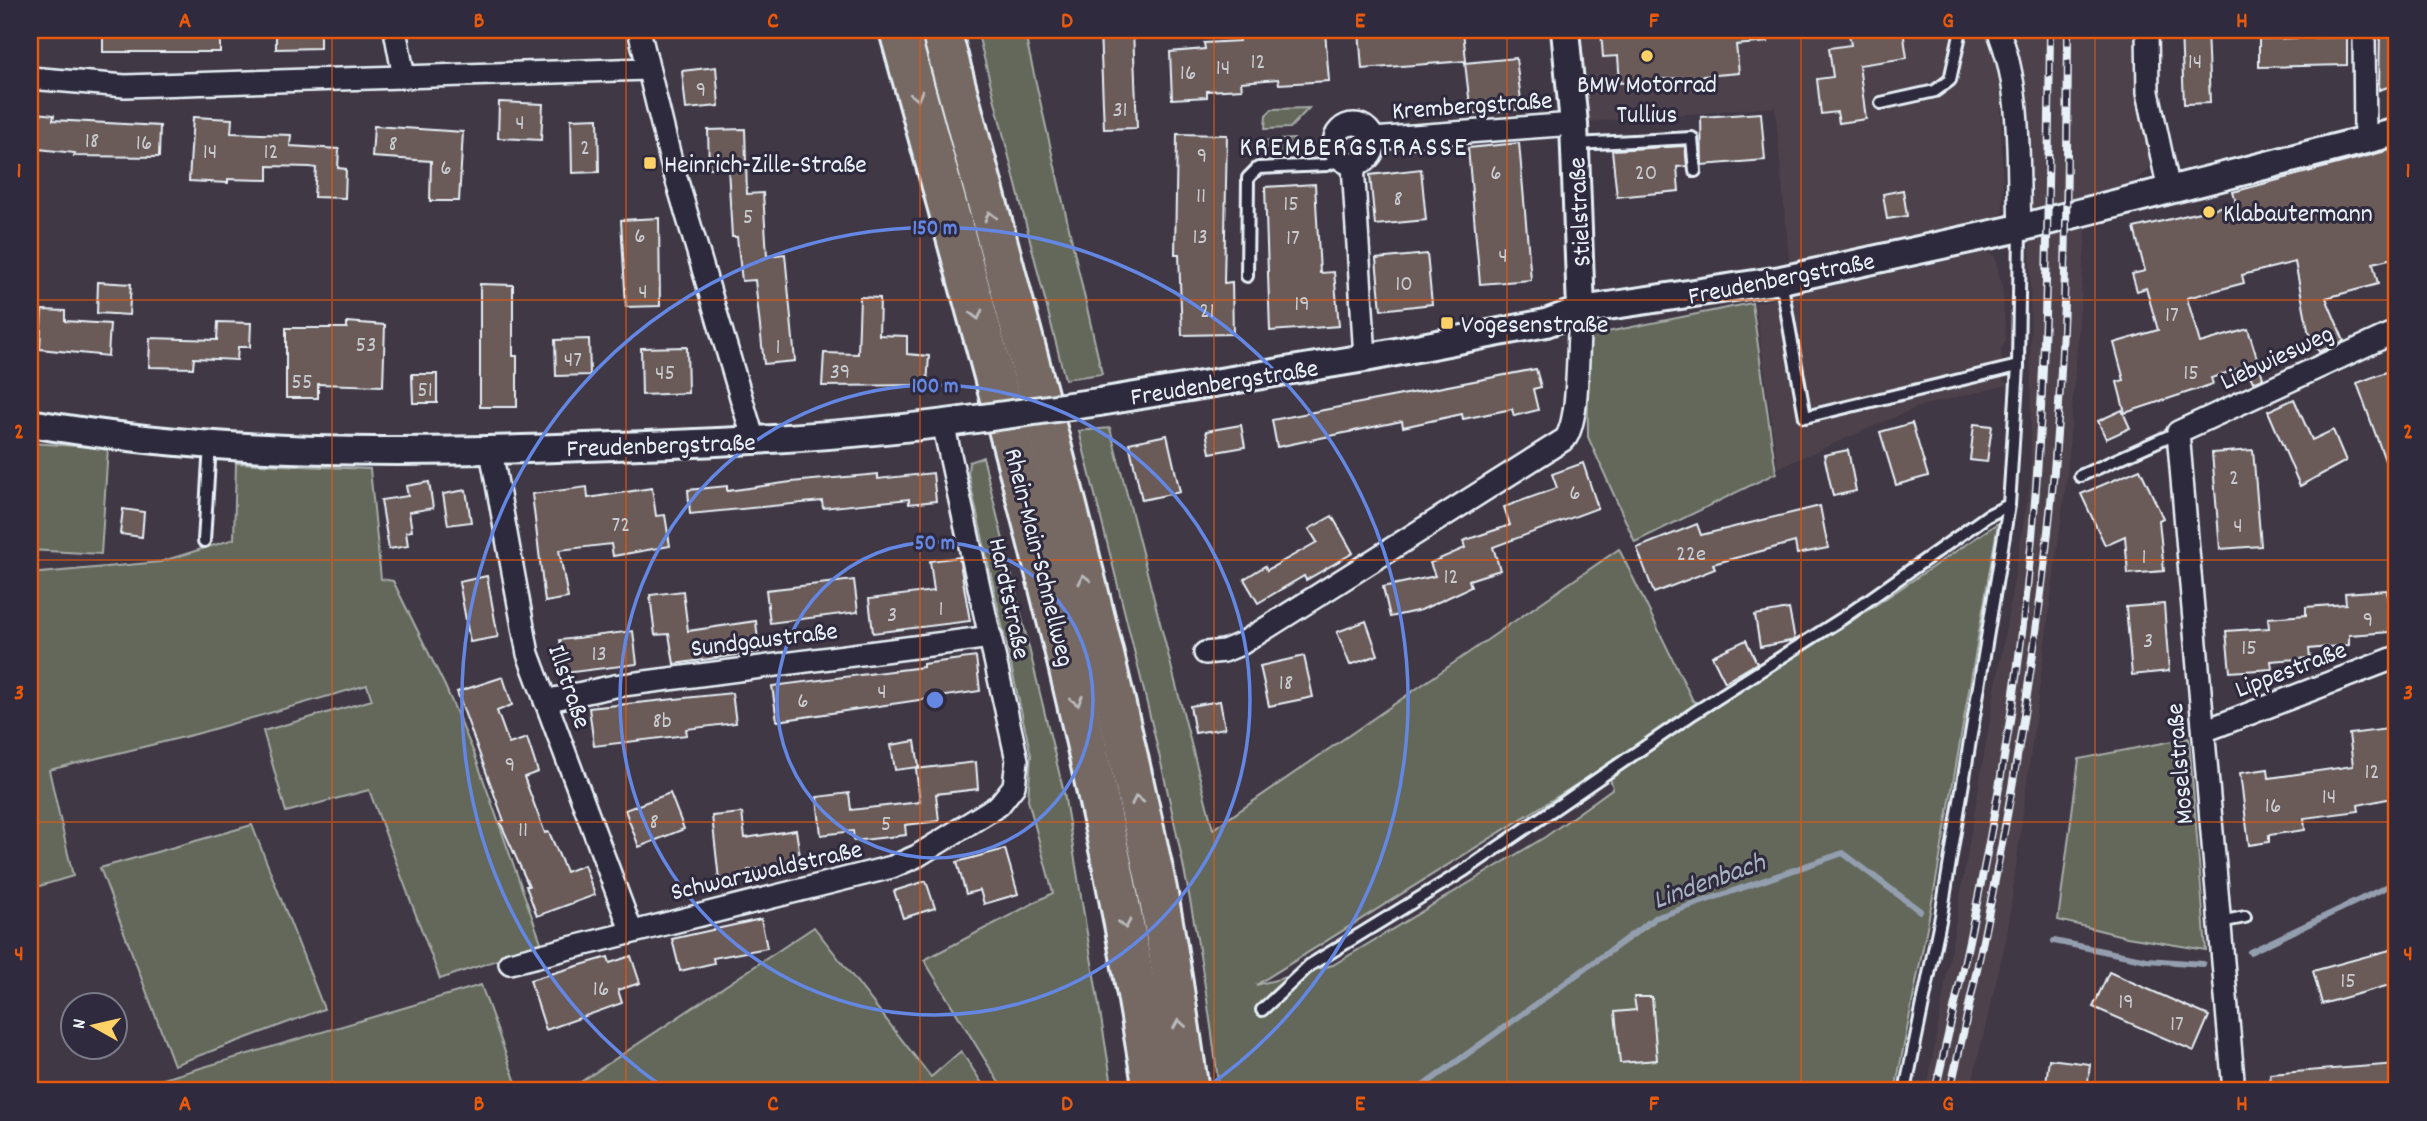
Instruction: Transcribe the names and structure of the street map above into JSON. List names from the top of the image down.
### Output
{
  "streets": {
    "highway": ["Rhein-Main-Schnellweg"],
    "street": [
      "Krembergstraße",
      "Stielstraße",
      "Freudenbergstraße",
      "Liebwiesweg",
      "Hardtstraße",
      "Sundgaustraße",
      "Lippestraße",
      "Illstraße",
      "Moselstraße",
      "Schwarzwaldstraße"
    ]
  },
  "crossings": [
    ["Krembergstraße", "Stielstraße"],
    ["Krembergstraße", "Freudenbergstraße"],
    ["Stielstraße", "Freudenbergstraße"],
    ["Freudenbergstraße", "Hardtstraße"],
    ["Freudenbergstraße", "Illstraße"],
    ["Liebwiesweg", "Moselstraße"],
    ["Hardtstraße", "Sundgaustraße"],
    ["Hardtstraße", "Schwarzwaldstraße"],
    ["Sundgaustraße", "Illstraße"],
    ["Lippestraße", "Moselstraße"],
    ["Illstraße", "Schwarzwaldstraße"]
  ],
  "districts": ["KREMBERGSTRASSE"],
  "water": ["Lindenbach"],
  "places": {
    "other": ["BMW Motorrad Tullius", "Klabautermann"],
    "transit": ["Heinrich-Zille-Straße", "Vogesenstraße"]
  },
  "house_numbers": [
    "12",
    "14",
    "14",
    "16",
    "9",
    "31",
    "4",
    "18",
    "16",
    "8",
    "2",
    "14",
    "12",
    "9",
    "6",
    "6",
    "20",
    "11",
    "8",
    "15",
    "5",
    "6",
    "13",
    "17",
    "4",
    "10",
    "4",
    "19",
    "21",
    "17",
    "53",
    "1",
    "47",
    "39",
    "45",
    "15",
    "55",
    "51",
    "2",
    "6",
    "72",
    "4",
    "22e",
    "1",
    "12",
    "1",
    "3",
    "9",
    "3",
    "15",
    "13",
    "18",
    "4",
    "6",
    "8b",
    "9",
    "12",
    "14",
    "16",
    "8",
    "5",
    "11",
    "15",
    "16",
    "19",
    "17"
  ],
  "north": "left",
  "grid": {
    "columns": [
      "A",
      "B",
      "C",
      "D",
      "E",
      "F",
      "G",
      "H"
    ],
    "rows": [
      "1",
      "2",
      "3",
      "4"
    ]
  },
  "rings": ["150 m", "100 m", "50 m"]
}
